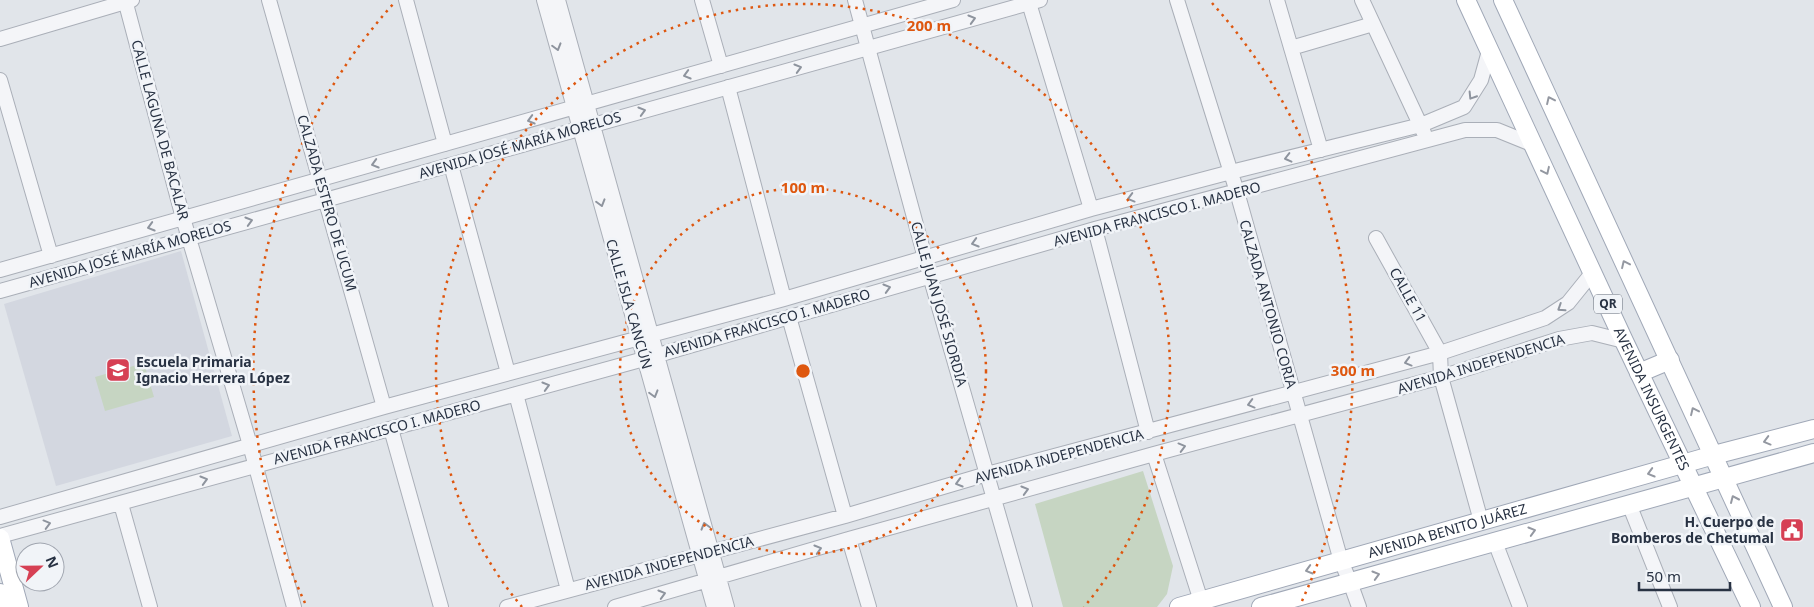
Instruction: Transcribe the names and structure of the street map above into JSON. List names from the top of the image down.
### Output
{
  "streets": {
    "main road": ["QR", "AVENIDA INSURGENTES", "AVENIDA BENITO JUÁREZ"],
    "street": [
      "CALLE LAGUNA DE BACALAR",
      "AVENIDA JOSÉ MARÍA MORELOS",
      "CALZADA ESTERO DE UCUM",
      "AVENIDA FRANCISCO I. MADERO",
      "CALLE 11",
      "CALLE ISLA CANCÚN",
      "CALLE JUAN JOSÉ SIORDIA",
      "CALZADA ANTONIO CORIA",
      "AVENIDA INDEPENDENCIA"
    ]
  },
  "crossings": [
    ["CALLE LAGUNA DE BACALAR", "AVENIDA JOSÉ MARÍA MORELOS"],
    ["CALLE LAGUNA DE BACALAR", "AVENIDA FRANCISCO I. MADERO"],
    ["AVENIDA JOSÉ MARÍA MORELOS", "CALZADA ESTERO DE UCUM"],
    ["AVENIDA JOSÉ MARÍA MORELOS", "CALLE ISLA CANCÚN"],
    ["AVENIDA JOSÉ MARÍA MORELOS", "CALLE JUAN JOSÉ SIORDIA"],
    ["CALZADA ESTERO DE UCUM", "AVENIDA FRANCISCO I. MADERO"],
    ["AVENIDA FRANCISCO I. MADERO", "CALLE ISLA CANCÚN"],
    ["AVENIDA FRANCISCO I. MADERO", "CALLE JUAN JOSÉ SIORDIA"],
    ["AVENIDA FRANCISCO I. MADERO", "CALZADA ANTONIO CORIA"],
    ["AVENIDA FRANCISCO I. MADERO", "AVENIDA INSURGENTES"],
    ["CALLE 11", "AVENIDA INDEPENDENCIA"],
    ["CALLE ISLA CANCÚN", "AVENIDA INDEPENDENCIA"],
    ["CALLE JUAN JOSÉ SIORDIA", "AVENIDA INDEPENDENCIA"],
    ["CALZADA ANTONIO CORIA", "AVENIDA INDEPENDENCIA"],
    ["CALZADA ANTONIO CORIA", "AVENIDA BENITO JUÁREZ"],
    ["QR", "AVENIDA BENITO JUÁREZ"],
    ["AVENIDA INDEPENDENCIA", "AVENIDA INSURGENTES"],
    ["AVENIDA INSURGENTES", "AVENIDA BENITO JUÁREZ"]
  ],
  "places": {
    "school or university": ["Escuela Primaria Ignacio Herrera López"],
    "public building": ["H. Cuerpo de Bomberos de Chetumal"]
  },
  "scale_bar": "50 m",
  "north": "right",
  "rings": ["200 m", "100 m", "300 m"]
}
